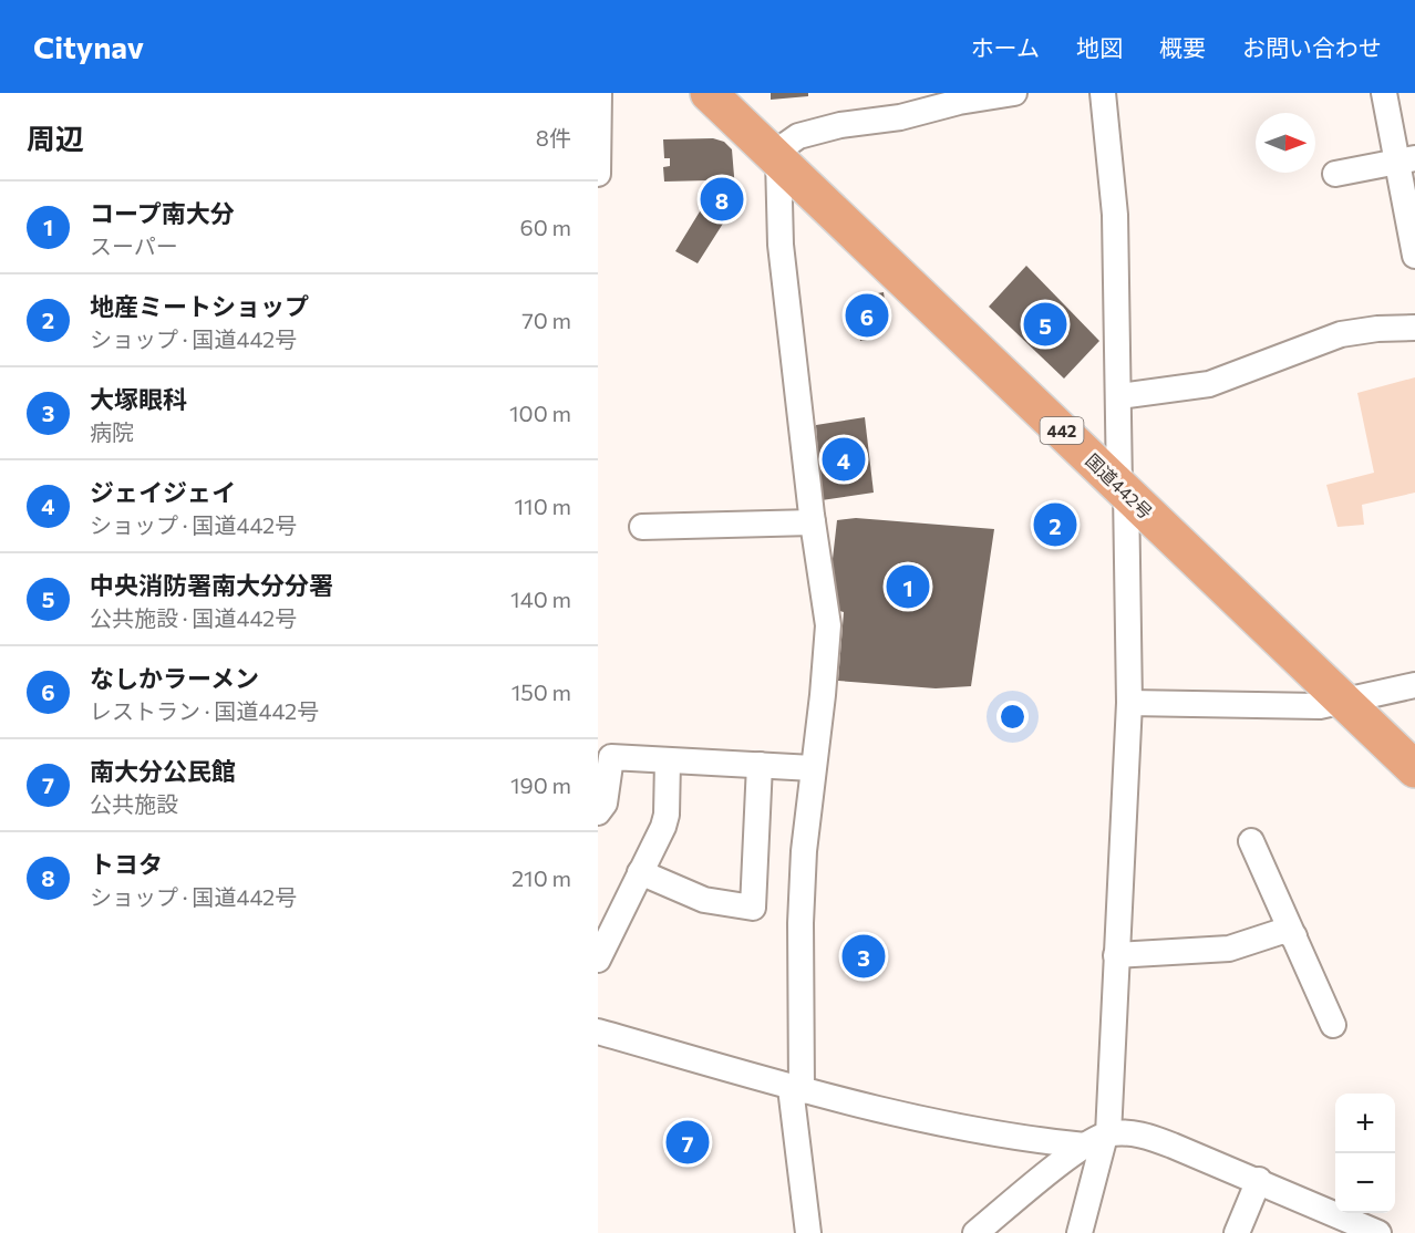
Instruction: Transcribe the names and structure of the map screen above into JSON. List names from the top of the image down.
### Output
{
  "streets": {
    "highway": ["442", "国道442号"]
  },
  "north": "right",
  "page": {
    "header": "Citynav",
    "nav": [
      "ホーム",
      "地図",
      "概要",
      "お問い合わせ"
    ],
    "heading": ["周辺", "8件"],
    "pins": [
      "8",
      "6",
      "5",
      "4",
      "2",
      "1",
      "3",
      "7"
    ],
    "list": [
      {
        "mark": "1",
        "name": "コープ南大分",
        "note": "スーパー",
        "value": "60 m"
      },
      {
        "mark": "2",
        "name": "地産ミートショップ",
        "note": "ショップ · 国道442号",
        "value": "70 m"
      },
      {
        "mark": "3",
        "name": "大塚眼科",
        "note": "病院",
        "value": "100 m"
      },
      {
        "mark": "4",
        "name": "ジェイジェイ",
        "note": "ショップ · 国道442号",
        "value": "110 m"
      },
      {
        "mark": "5",
        "name": "中央消防署南大分分署",
        "note": "公共施設 · 国道442号",
        "value": "140 m"
      },
      {
        "mark": "6",
        "name": "なしかラーメン",
        "note": "レストラン · 国道442号",
        "value": "150 m"
      },
      {
        "mark": "7",
        "name": "南大分公民館",
        "note": "公共施設",
        "value": "190 m"
      },
      {
        "mark": "8",
        "name": "トヨタ",
        "note": "ショップ · 国道442号",
        "value": "210 m"
      }
    ],
    "map_buttons": ["+", "−"]
  }
}
